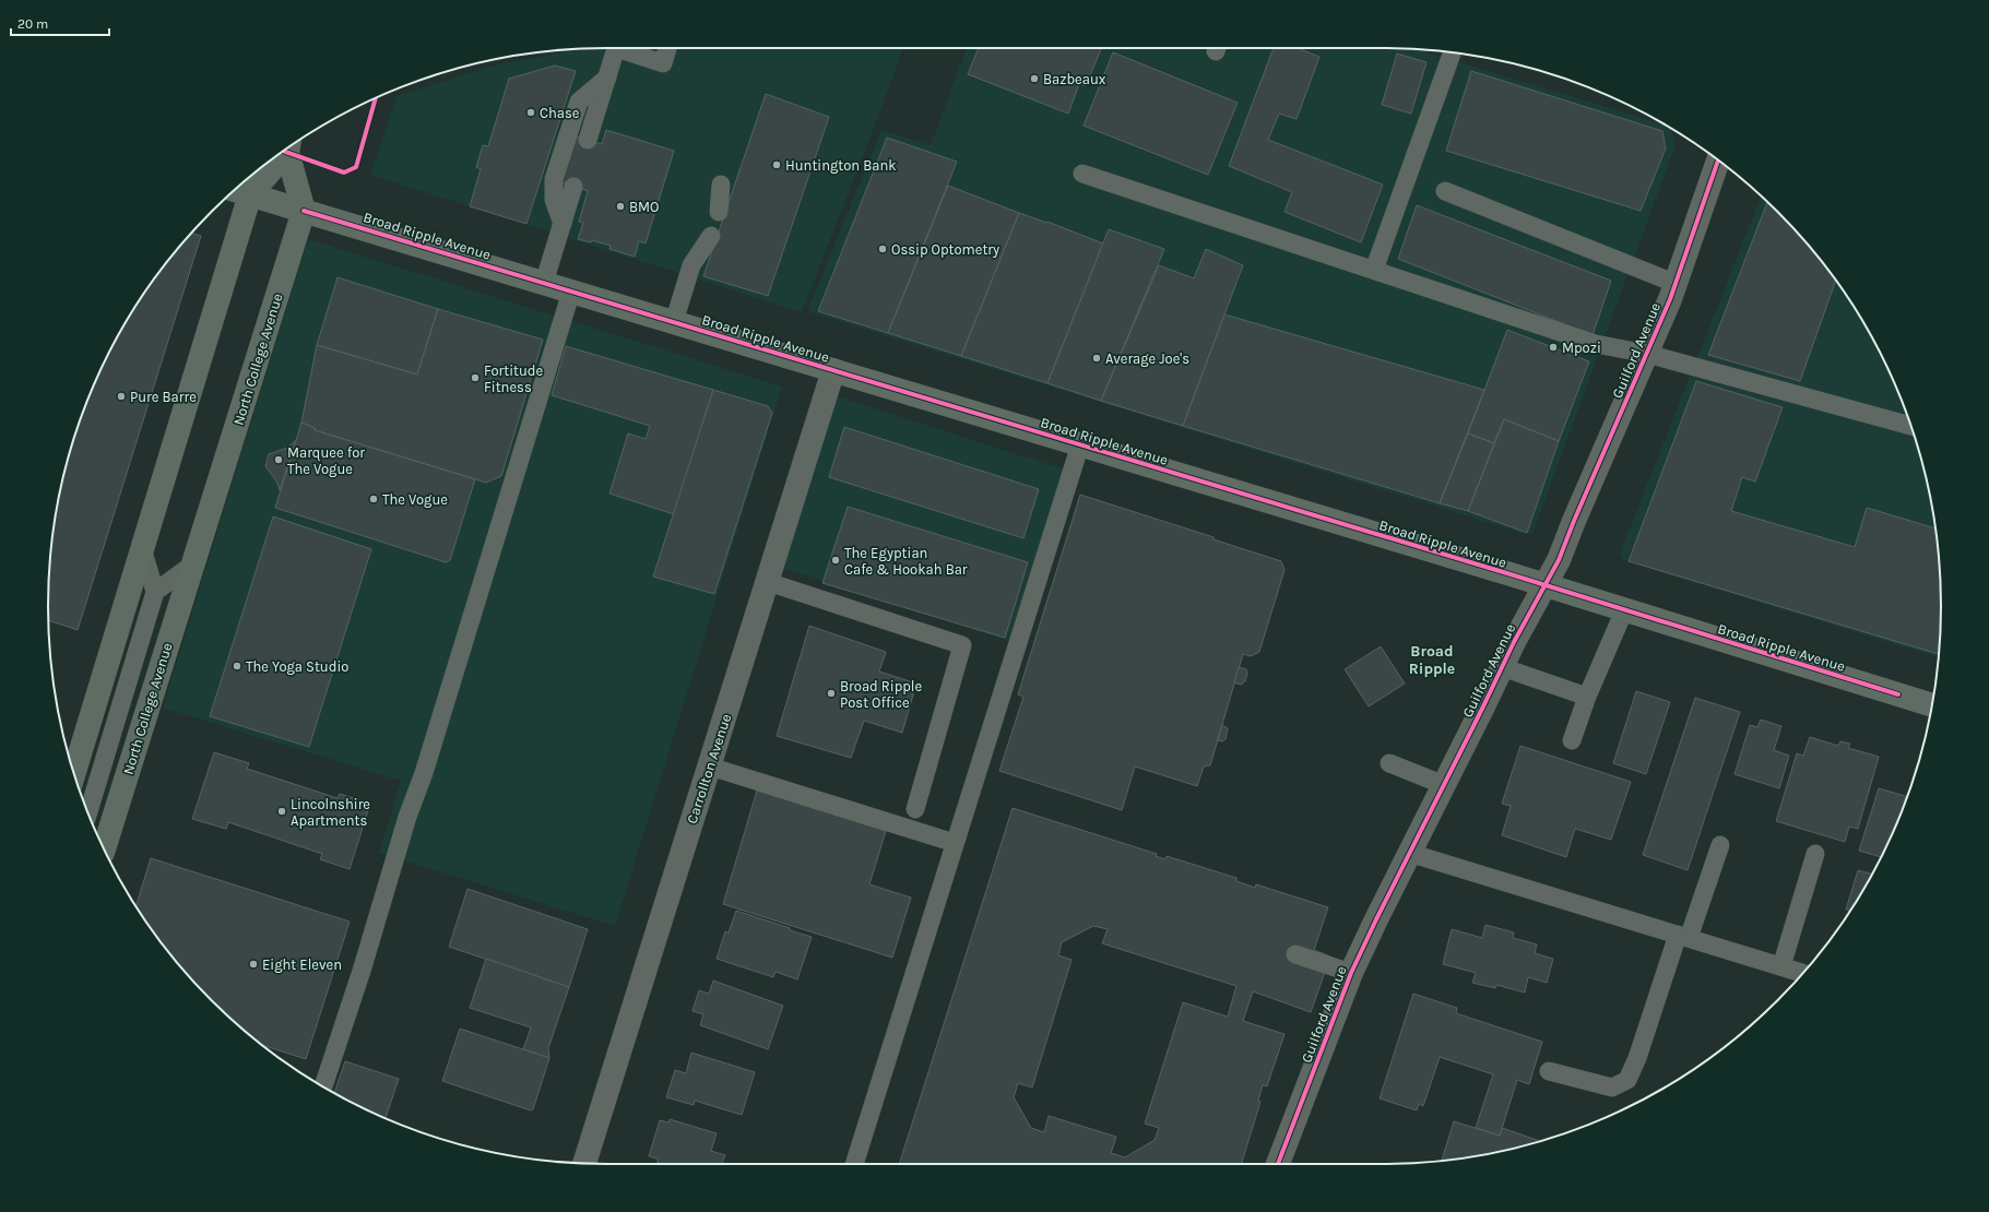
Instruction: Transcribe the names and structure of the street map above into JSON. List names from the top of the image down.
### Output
{
  "streets": {
    "street": [
      "Broad Ripple Avenue",
      "Guilford Avenue",
      "North College Avenue",
      "Carrollton Avenue"
    ]
  },
  "crossings": [
    ["Broad Ripple Avenue", "Guilford Avenue"],
    ["Broad Ripple Avenue", "North College Avenue"],
    ["Broad Ripple Avenue", "Carrollton Avenue"]
  ],
  "districts": ["Broad Ripple"],
  "places": [
    "Bazbeaux",
    "Chase",
    "Huntington Bank",
    "BMO",
    "Ossip Optometry",
    "Mpozi",
    "Average Joe's",
    "Fortitude Fitness",
    "Pure Barre",
    "Marquee for The Vogue",
    "The Vogue",
    "The Egyptian Cafe & Hookah Bar",
    "The Yoga Studio",
    "Broad Ripple Post Office",
    "Lincolnshire Apartments",
    "Eight Eleven"
  ],
  "scale_bar": "20 m"
}
